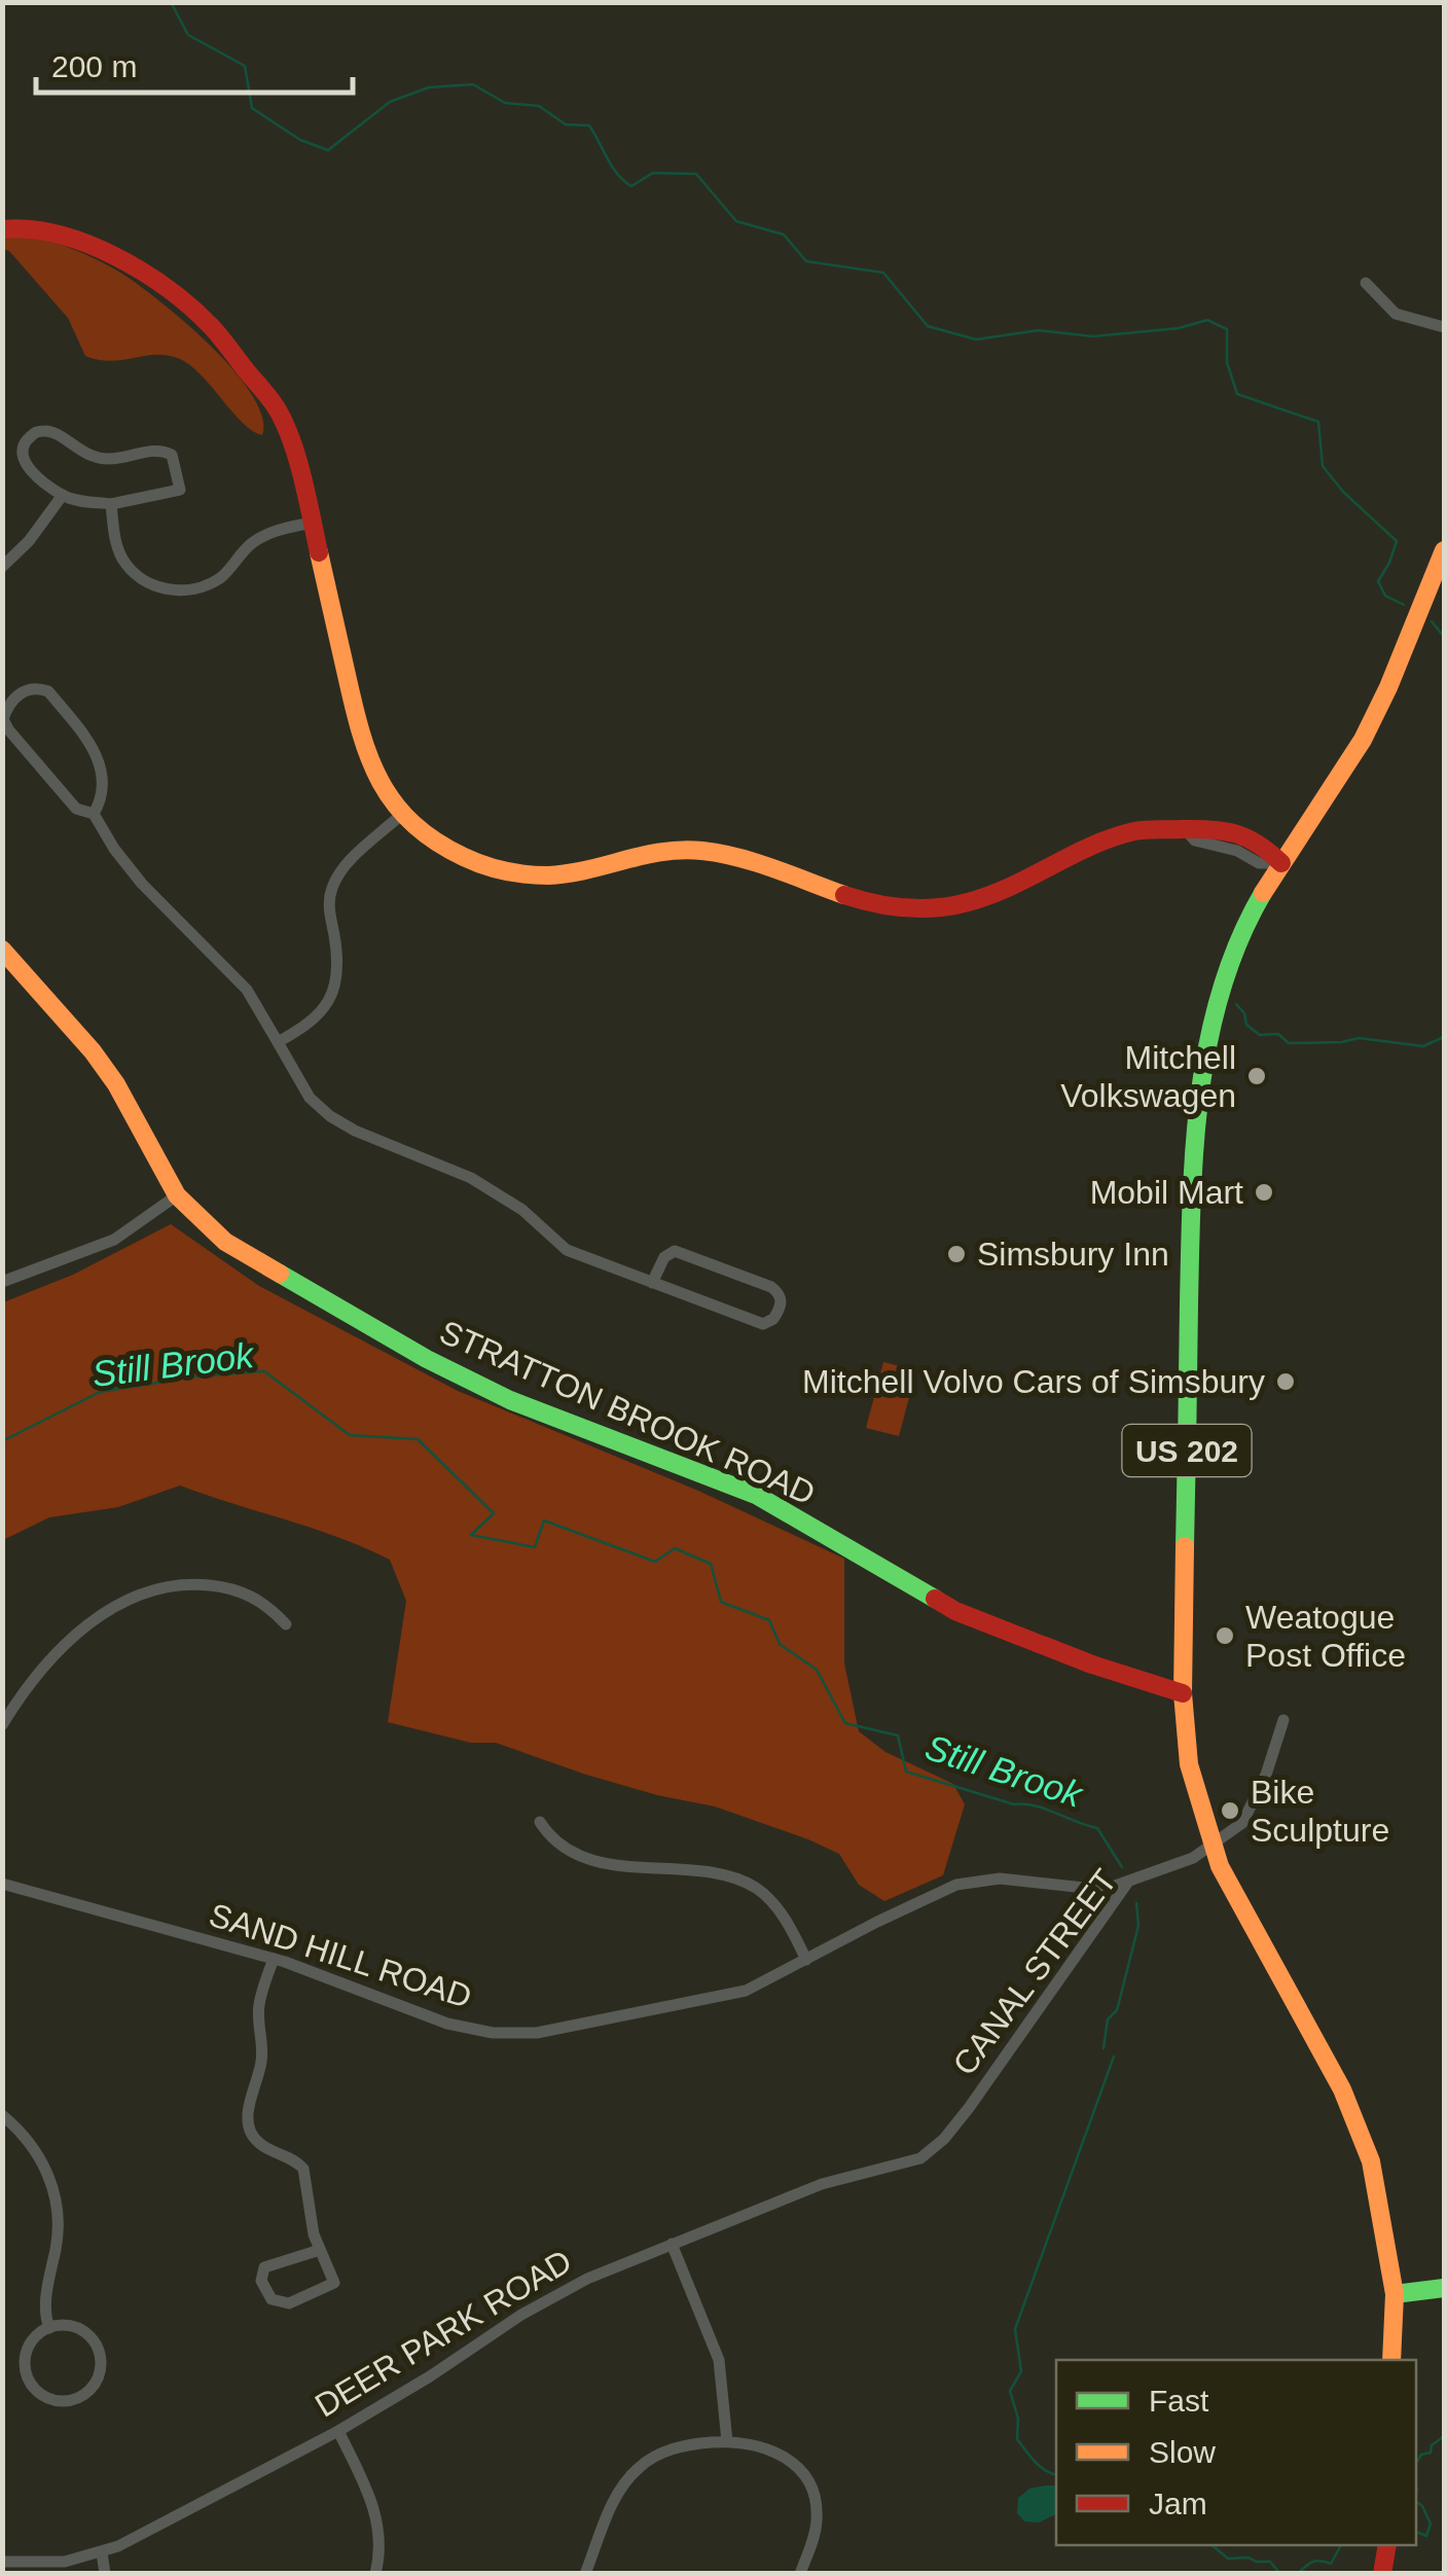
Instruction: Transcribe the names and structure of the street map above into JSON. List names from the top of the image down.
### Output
{
  "streets": {
    "main road": ["STRATTON BROOK ROAD", "US 202"],
    "street": ["SAND HILL ROAD", "CANAL STREET", "DEER PARK ROAD"]
  },
  "crossings": [
    ["STRATTON BROOK ROAD", "US 202"],
    ["US 202", "CANAL STREET"],
    ["SAND HILL ROAD", "CANAL STREET"],
    ["CANAL STREET", "DEER PARK ROAD"]
  ],
  "water": ["Still Brook"],
  "places": [
    "Mitchell Volkswagen",
    "Mobil Mart",
    "Simsbury Inn",
    "Mitchell Volvo Cars of Simsbury",
    "Weatogue Post Office",
    "Bike Sculpture"
  ],
  "legend": ["Fast", "Slow", "Jam"],
  "scale_bar": "200 m"
}
